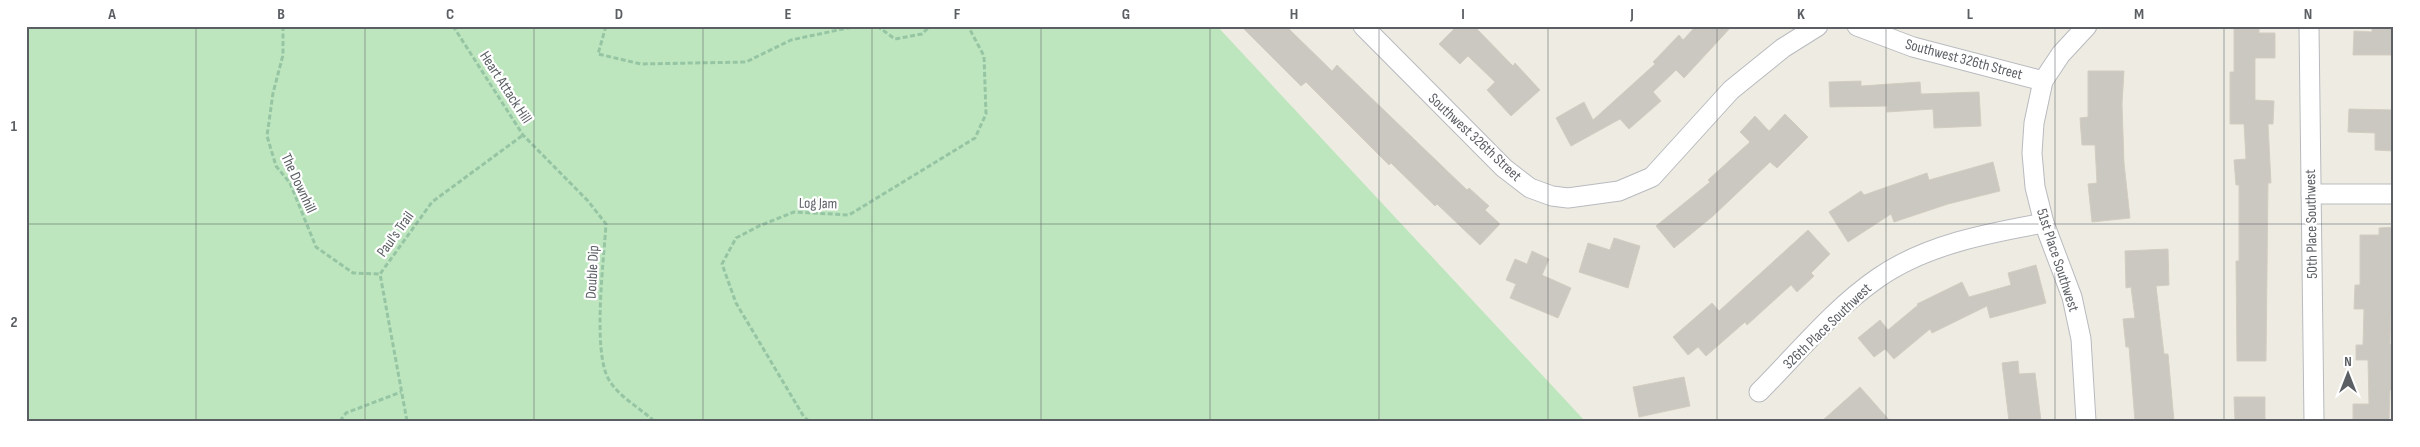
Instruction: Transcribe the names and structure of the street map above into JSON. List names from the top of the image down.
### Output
{
  "streets": {
    "street": [
      "Southwest 326th Street",
      "50th Place Southwest",
      "51st Place Southwest",
      "326th Place Southwest"
    ],
    "path": [
      "Heart Attack Hill",
      "The Downhill",
      "Log Jam",
      "Paul's Trail",
      "Double Dip"
    ]
  },
  "crossings": [
    ["Southwest 326th Street", "51st Place Southwest"],
    ["Heart Attack Hill", "Paul's Trail"],
    ["Heart Attack Hill", "Double Dip"],
    ["The Downhill", "Paul's Trail"],
    ["Paul's Trail", "Double Dip"],
    ["51st Place Southwest", "326th Place Southwest"]
  ],
  "north": "top",
  "grid": {
    "columns": [
      "A",
      "B",
      "C",
      "D",
      "E",
      "F",
      "G",
      "H",
      "I",
      "J",
      "K",
      "L",
      "M",
      "N"
    ],
    "rows": ["1", "2"]
  }
}
